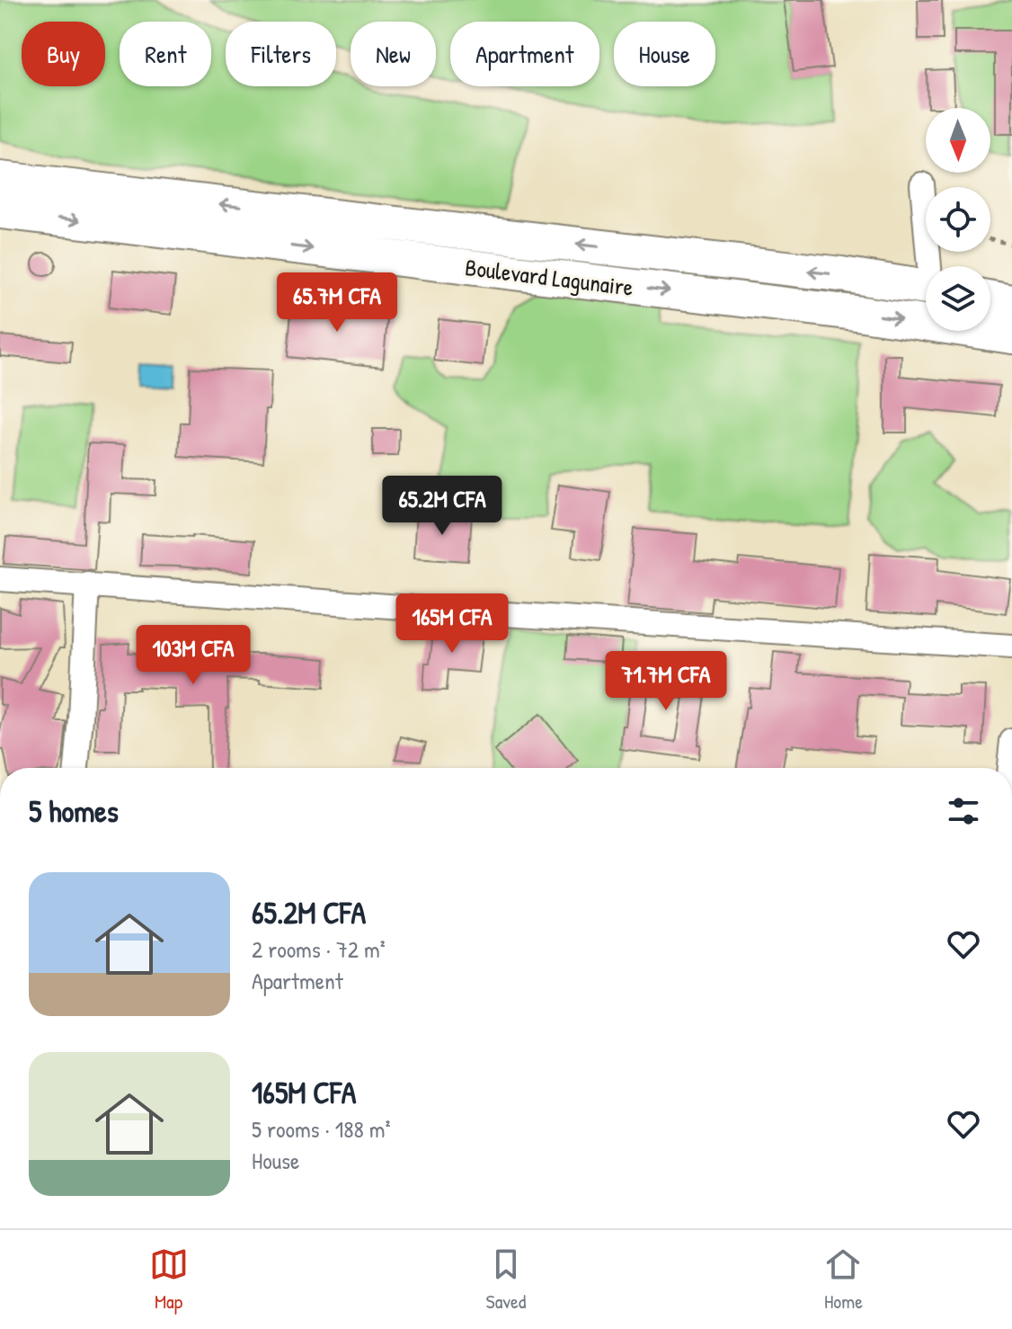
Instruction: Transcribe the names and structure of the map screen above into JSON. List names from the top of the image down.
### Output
{
  "streets": {
    "highway": ["Boulevard Lagunaire"]
  },
  "north": "bottom",
  "page": {
    "chip": [
      "Buy",
      "Rent",
      "Filters",
      "New",
      "Apartment",
      "House"
    ],
    "price": [
      "65.7M CFA",
      "65.2M CFA",
      "165M CFA",
      "103M CFA",
      "71.7M CFA"
    ],
    "heading": "5 homes",
    "list": [
      {
        "name": "65.2M CFA",
        "note": "2 rooms · 72 m² · Apartment"
      },
      {
        "name": "165M CFA",
        "note": "5 rooms · 188 m² · House"
      }
    ],
    "tabs": ["Map", "Saved", "Home"]
  }
}
